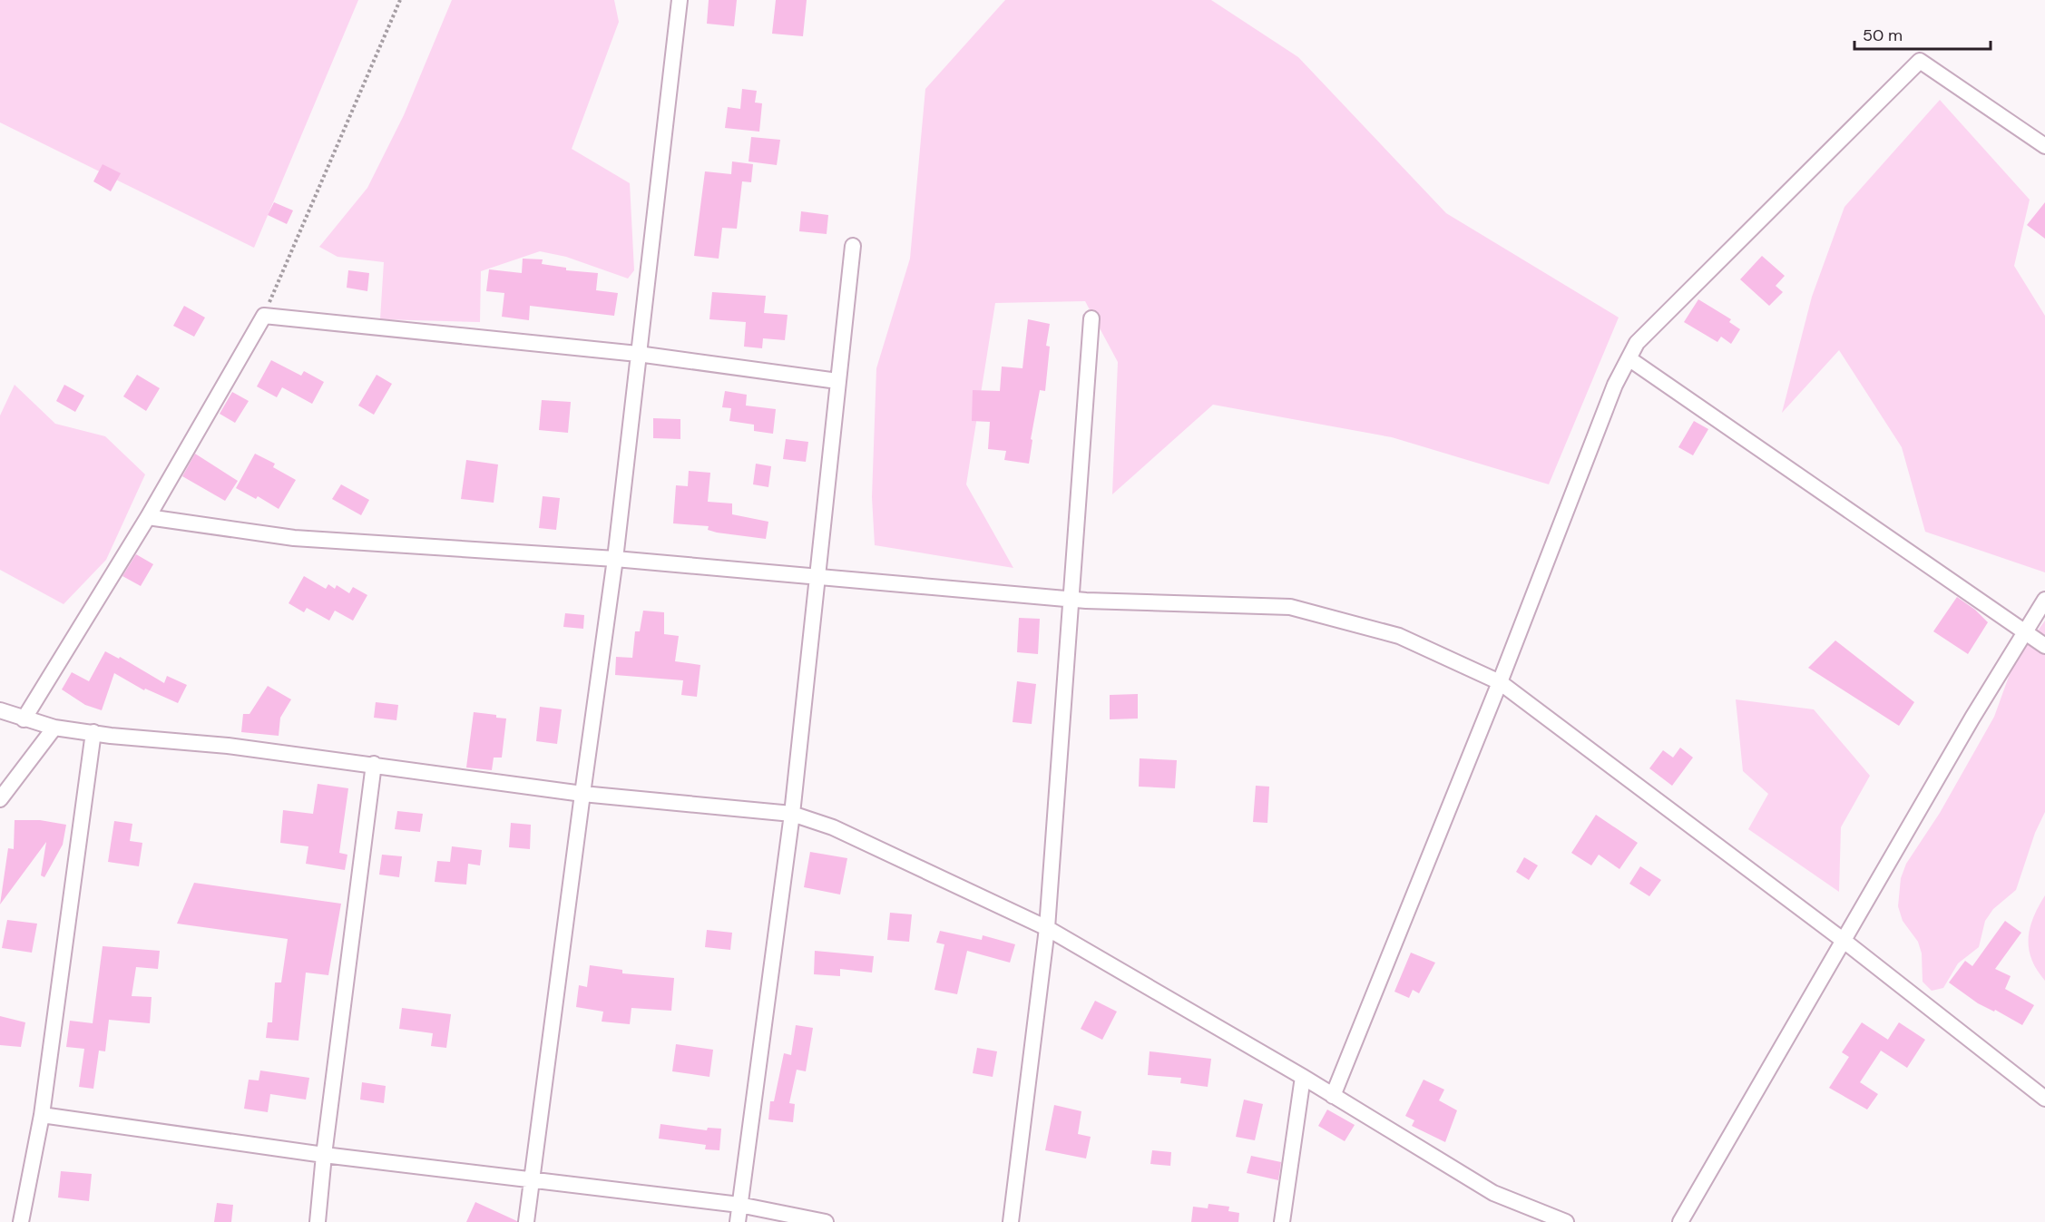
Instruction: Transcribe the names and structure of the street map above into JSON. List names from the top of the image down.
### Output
{
  "scale_bar": "50 m"
}
